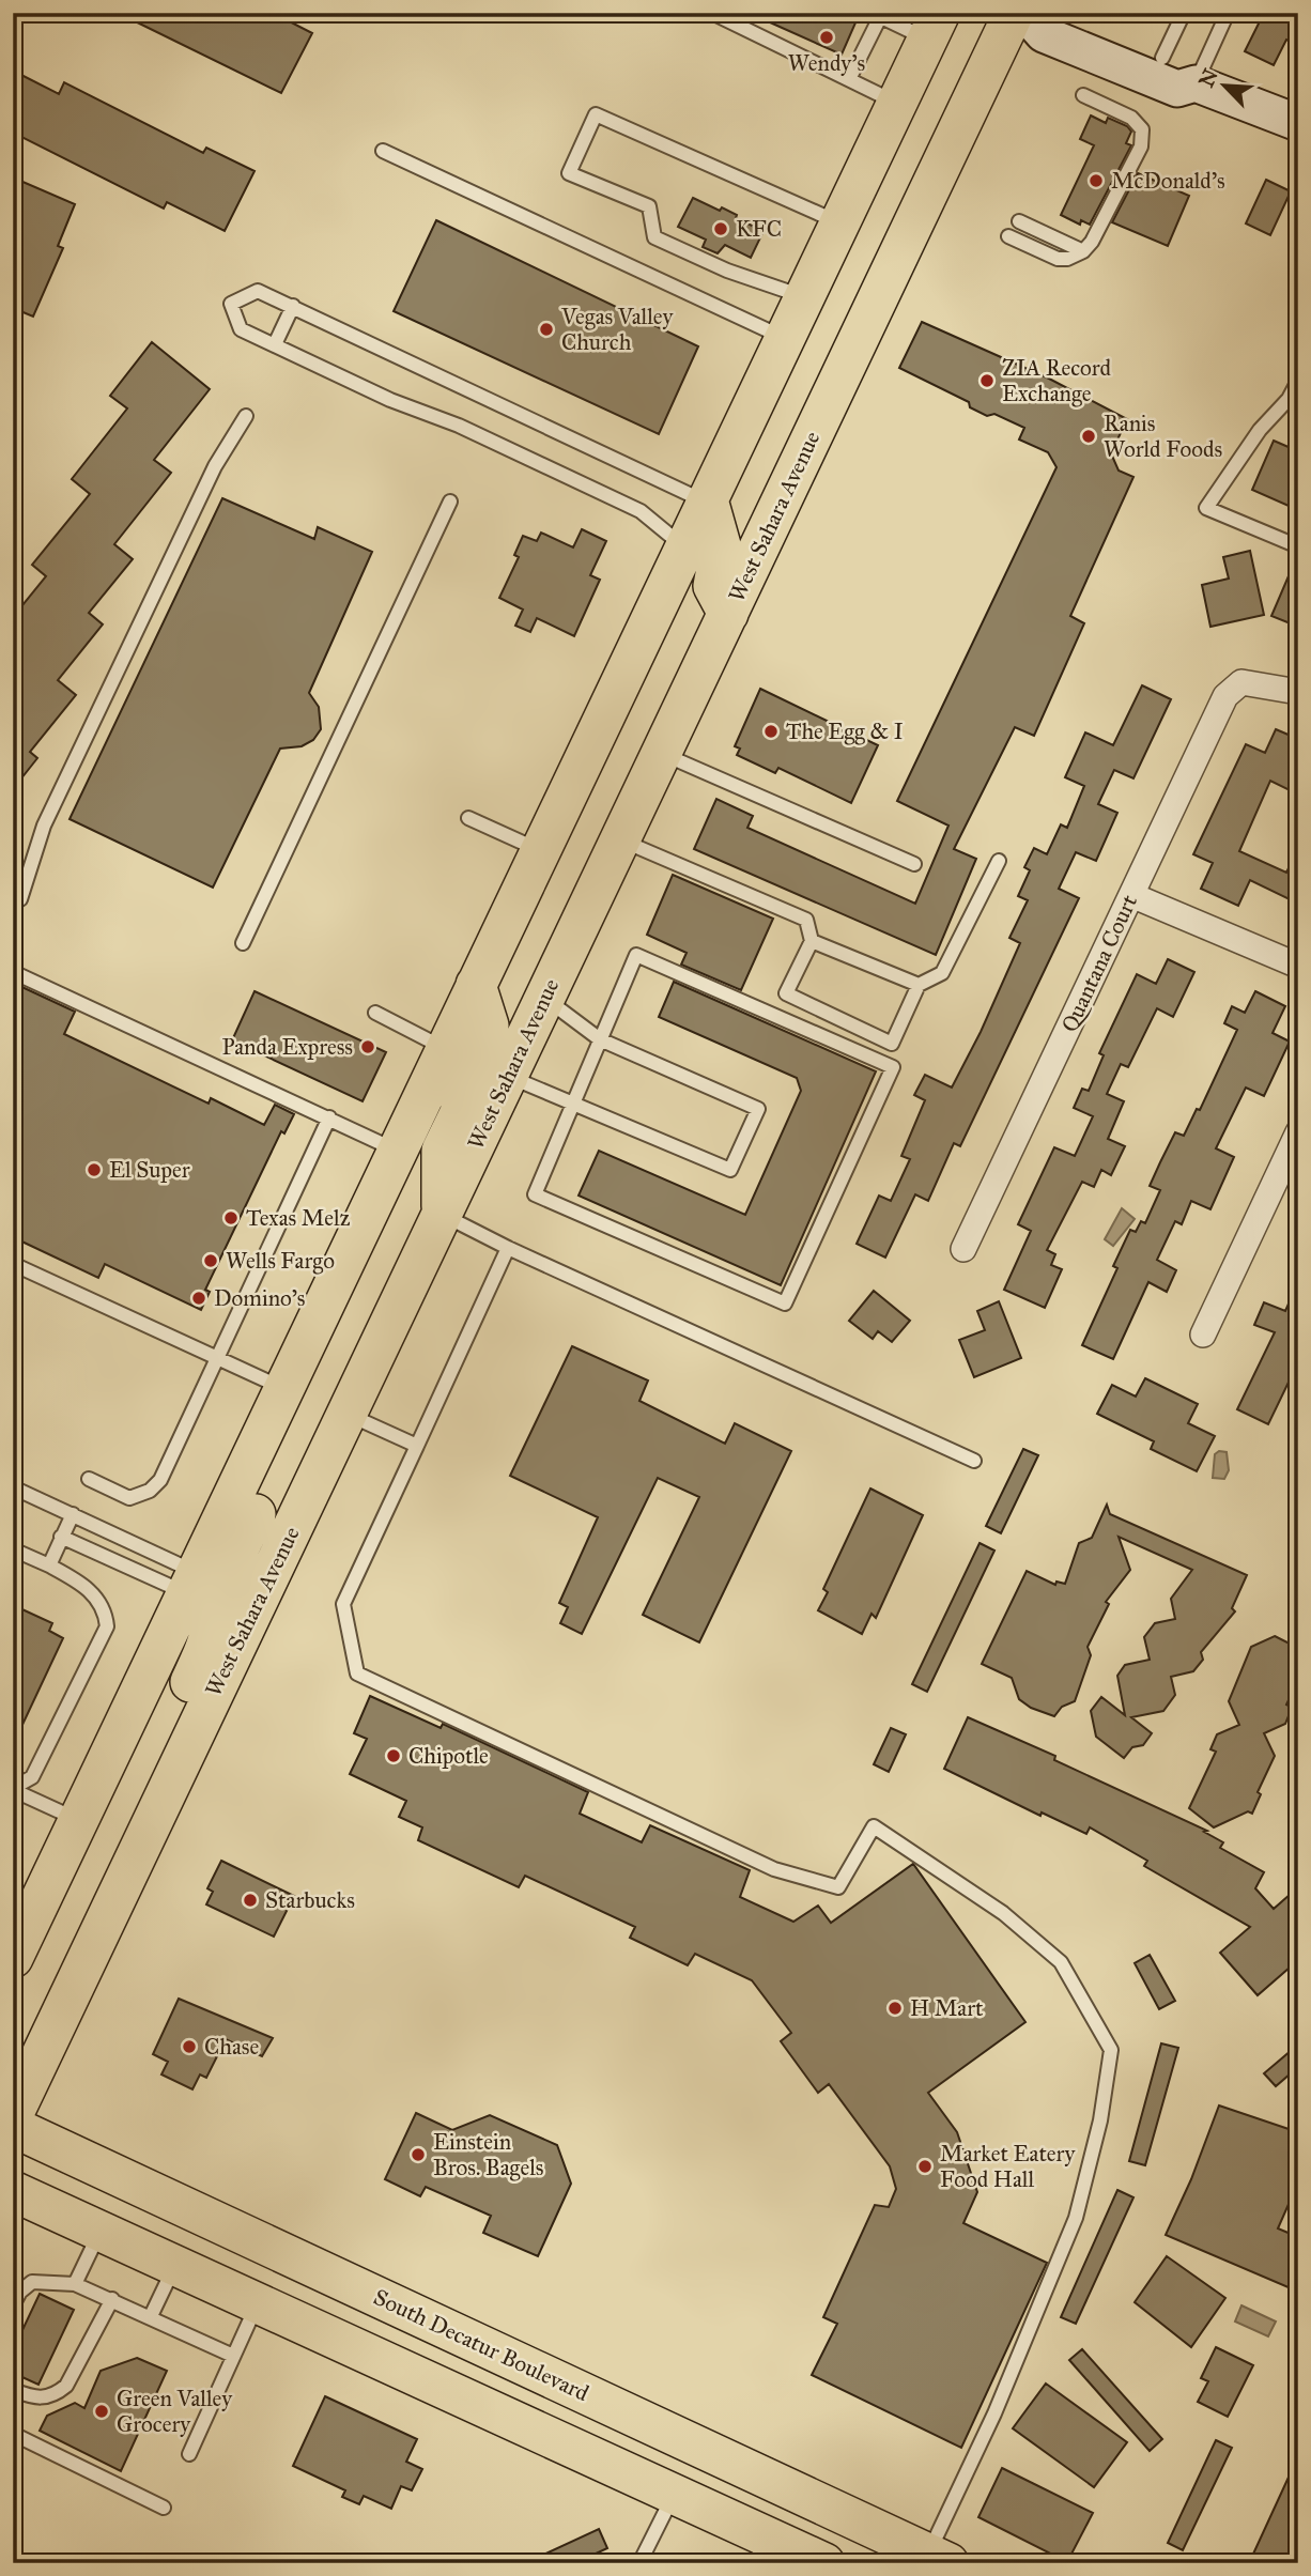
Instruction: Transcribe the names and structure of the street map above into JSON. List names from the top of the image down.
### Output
{
  "streets": {
    "main road": ["West Sahara Avenue", "South Decatur Boulevard"],
    "street": ["Quantana Court"]
  },
  "places": [
    "Wendy's",
    "McDonald's",
    "KFC",
    "Vegas Valley Church",
    "ZIA Record Exchange",
    "Ranis World Foods",
    "The Egg & I",
    "Panda Express",
    "El Super",
    "Texas Melz",
    "Wells Fargo",
    "Domino's",
    "Chipotle",
    "Starbucks",
    "H Mart",
    "Chase",
    "Einstein Bros. Bagels",
    "Market Eatery Food Hall",
    "Green Valley Grocery"
  ],
  "north": "top left"
}
